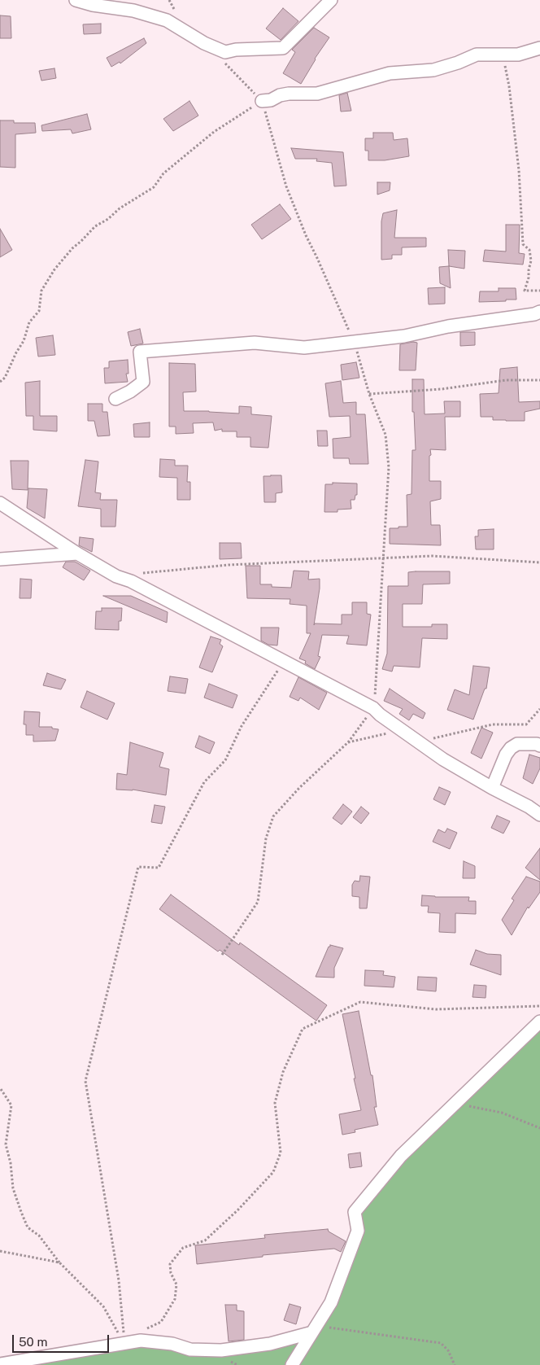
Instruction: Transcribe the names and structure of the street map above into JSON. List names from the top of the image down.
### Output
{
  "scale_bar": "50 m"
}
